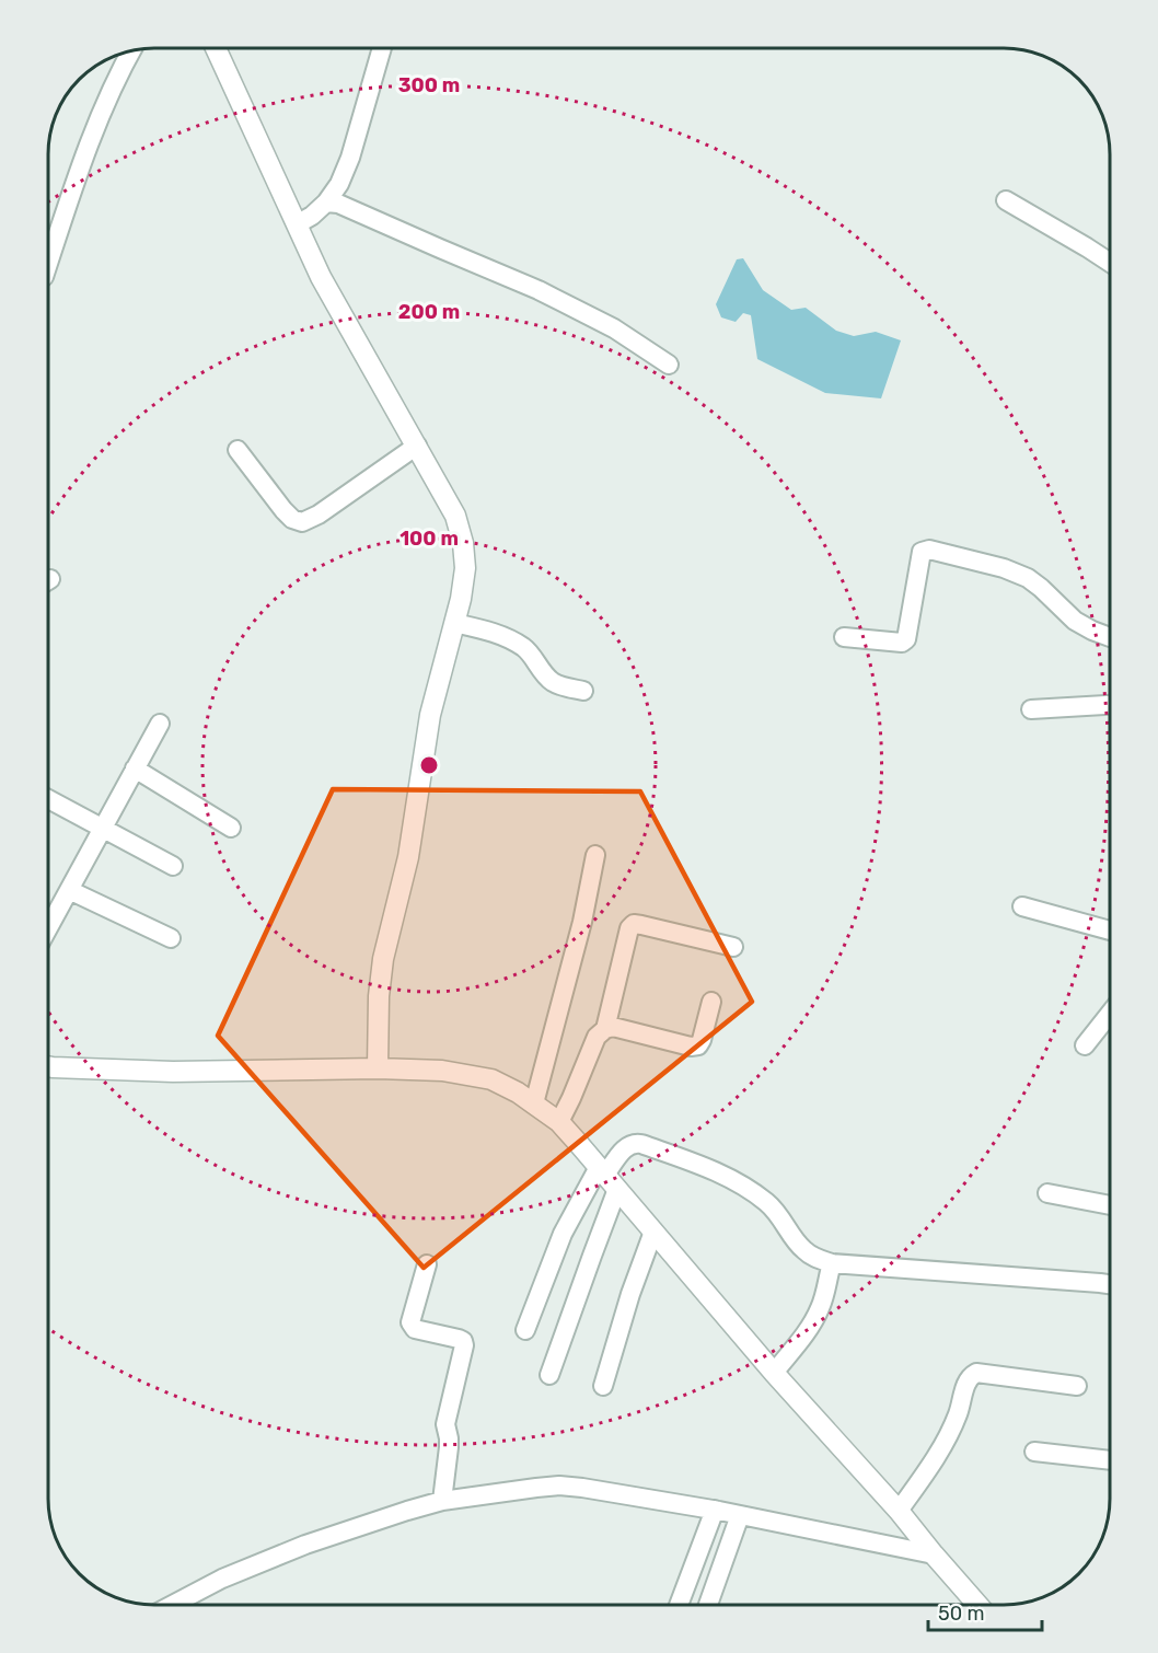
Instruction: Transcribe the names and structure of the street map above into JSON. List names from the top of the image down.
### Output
{
  "scale_bar": "50 m",
  "rings": ["300 m", "200 m", "100 m"]
}
